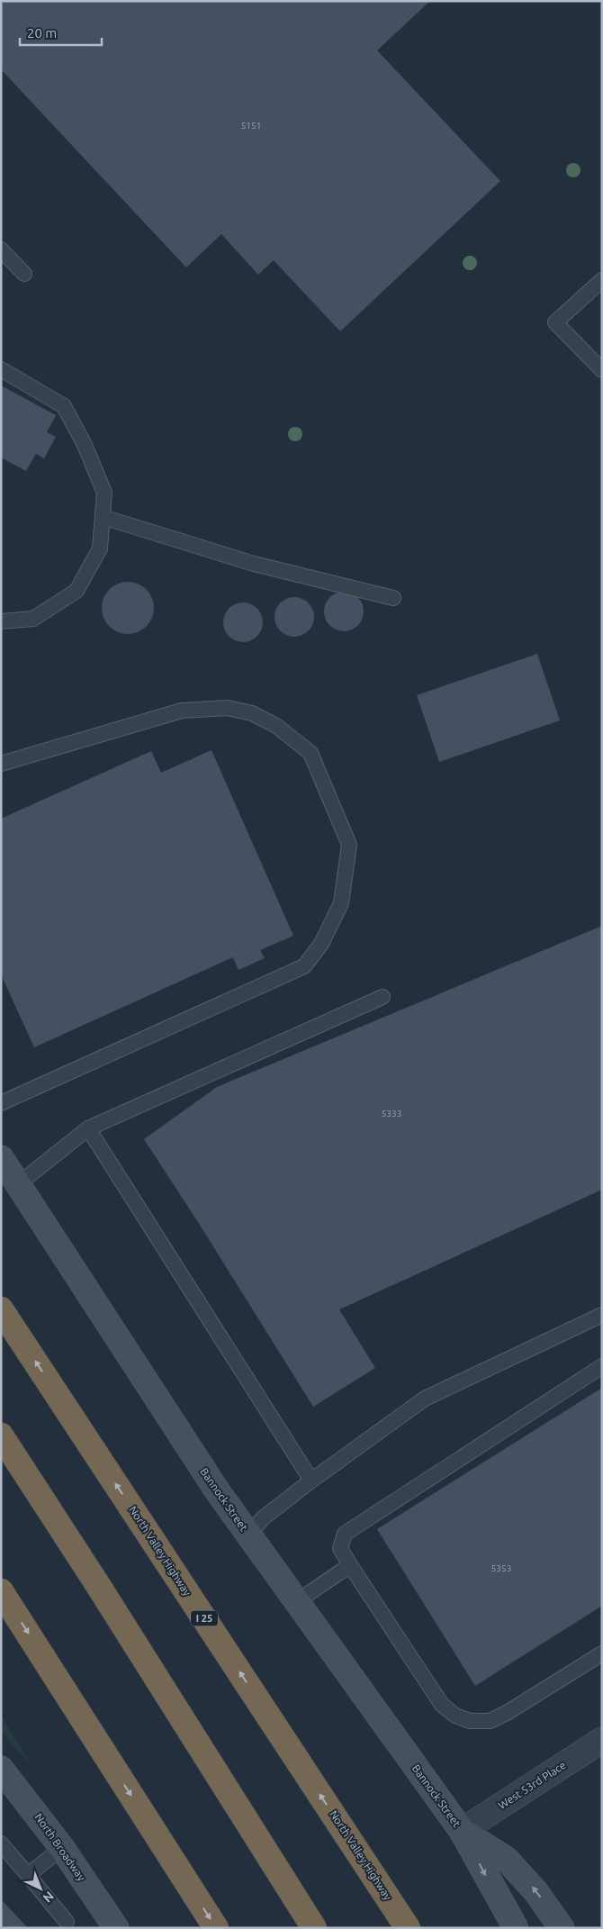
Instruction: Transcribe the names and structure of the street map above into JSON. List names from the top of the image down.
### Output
{
  "streets": {
    "highway": ["North Valley Highway", "I 25"],
    "street": ["Bannock Street", "West 53rd Place", "North Broadway"]
  },
  "crossings": [
    ["Bannock Street", "West 53rd Place"]
  ],
  "house_numbers": ["5151", "5333", "5353"],
  "scale_bar": "20 m",
  "north": "bottom right"
}
